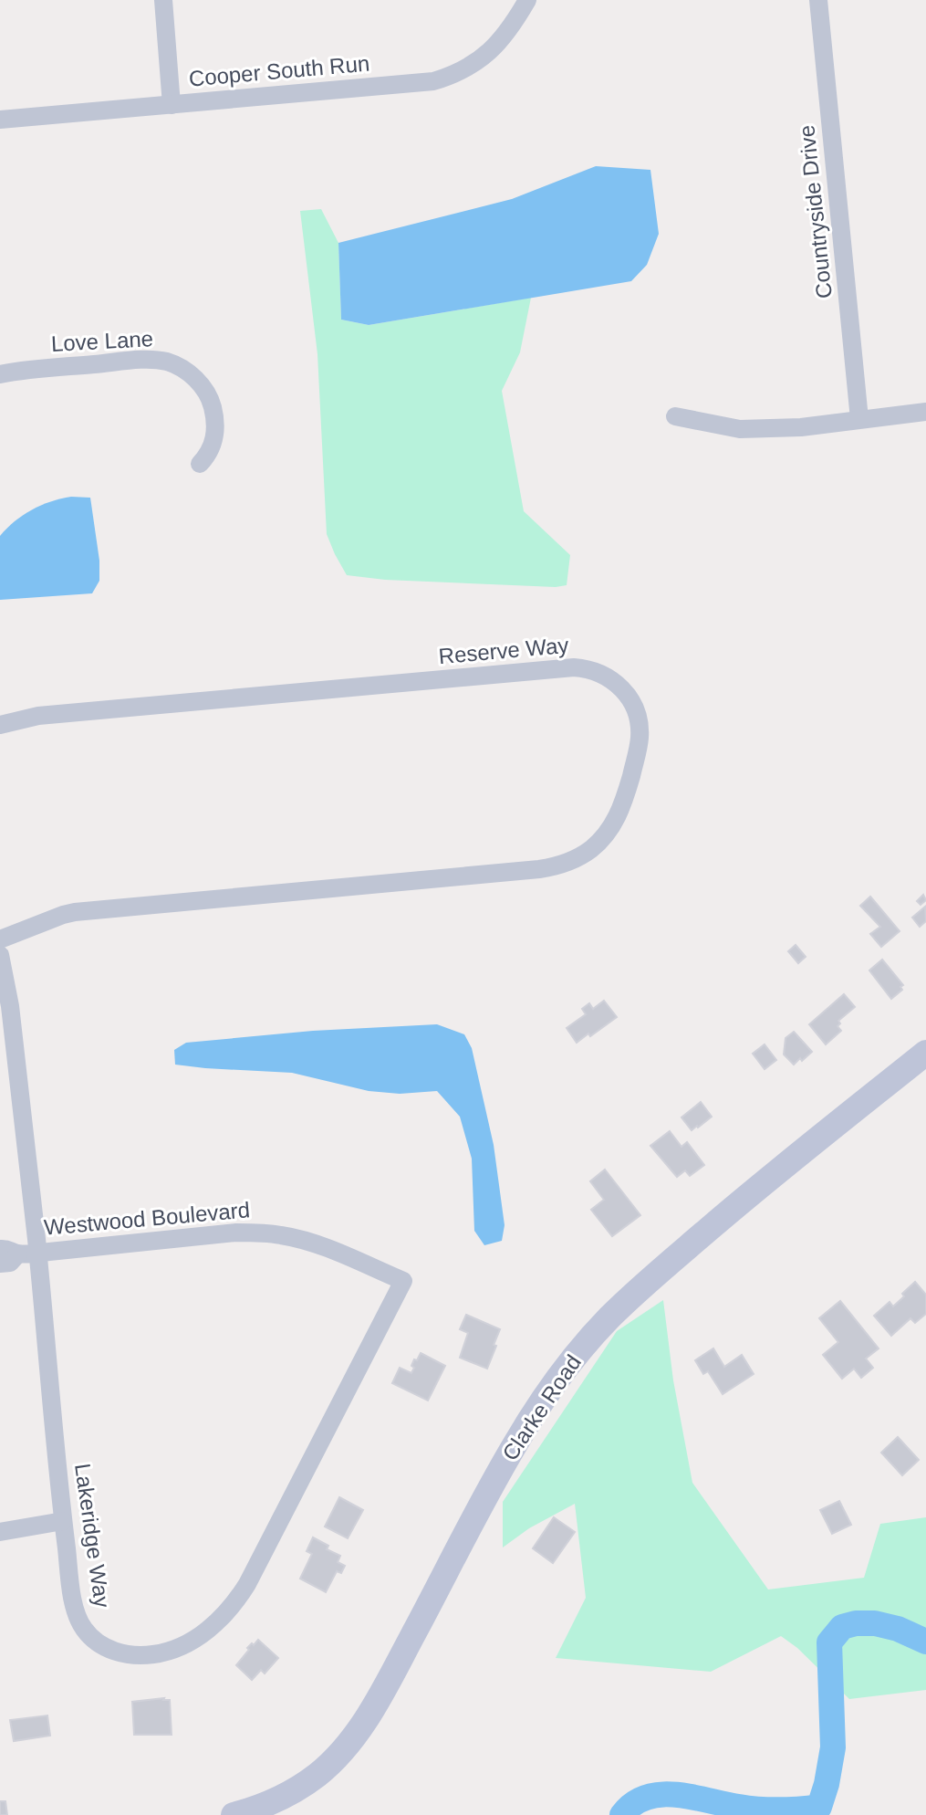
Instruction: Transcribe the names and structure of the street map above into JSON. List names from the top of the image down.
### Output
{
  "streets": {
    "street": [
      "Cooper South Run",
      "Countryside Drive",
      "Love Lane",
      "Reserve Way",
      "Westwood Boulevard",
      "Clarke Road",
      "Lakeridge Way"
    ]
  },
  "crossings": [
    ["Westwood Boulevard", "Lakeridge Way"]
  ]
}
